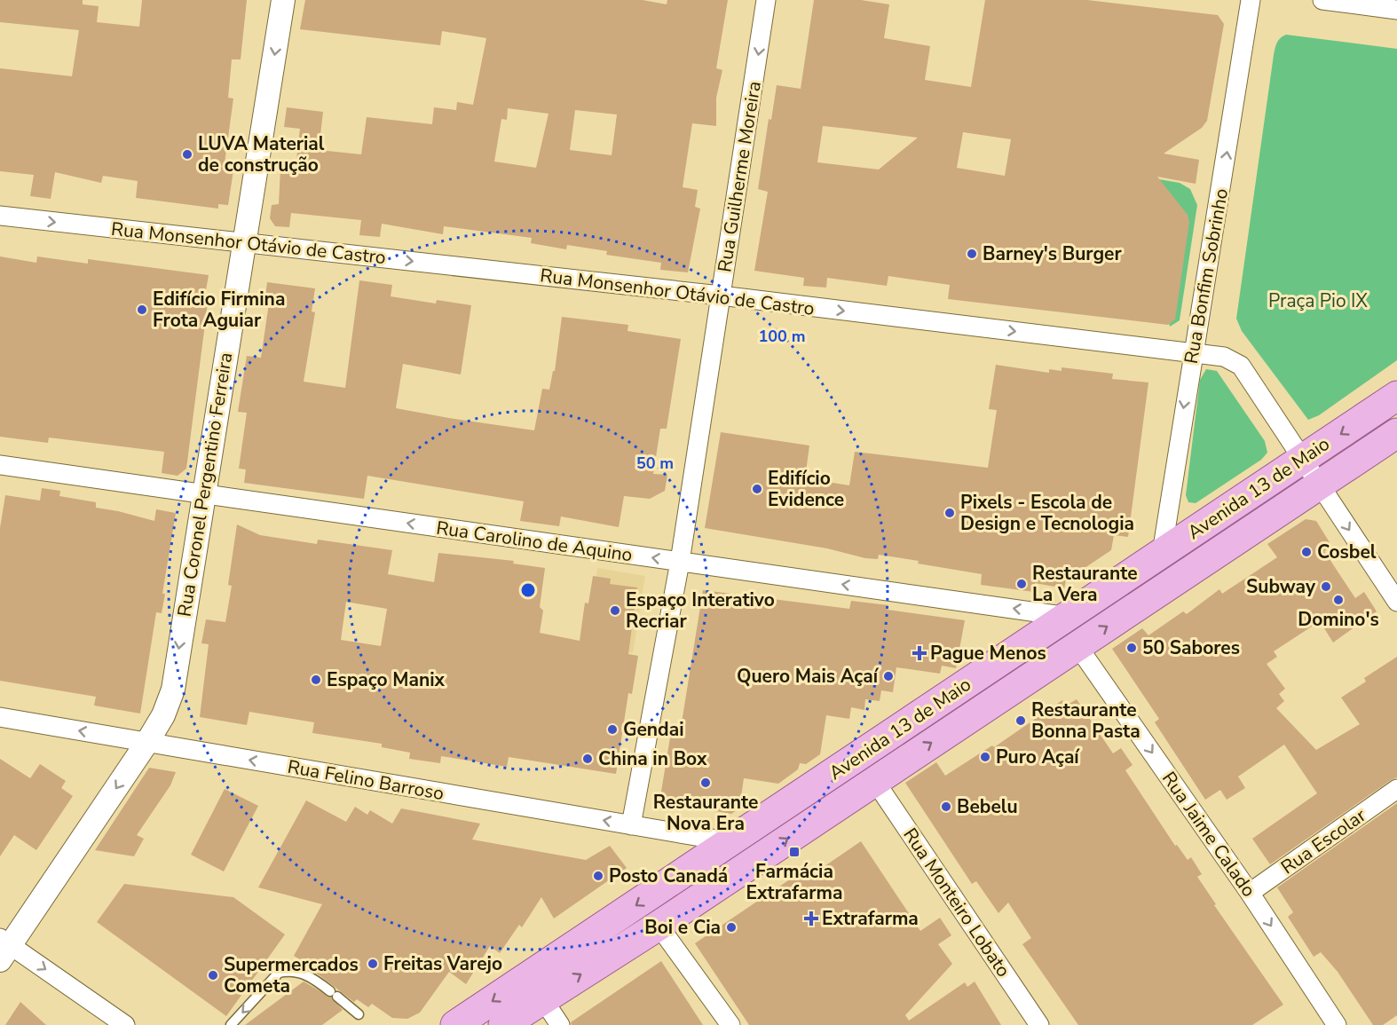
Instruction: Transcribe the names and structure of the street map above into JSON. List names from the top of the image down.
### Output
{
  "streets": {
    "main road": ["Avenida 13 de Maio"],
    "street": [
      "Rua Guilherme Moreira",
      "Rua Monsenhor Otávio de Castro",
      "Rua Bonfim Sobrinho",
      "Rua Coronel Pergentino Ferreira",
      "Rua Carolino de Aquino",
      "Rua Felino Barroso",
      "Rua Jaime Calado",
      "Rua Escolar",
      "Rua Monteiro Lobato"
    ]
  },
  "crossings": [
    ["Rua Guilherme Moreira", "Rua Monsenhor Otávio de Castro"],
    ["Rua Guilherme Moreira", "Rua Carolino de Aquino"],
    ["Rua Guilherme Moreira", "Rua Felino Barroso"],
    ["Rua Monsenhor Otávio de Castro", "Rua Bonfim Sobrinho"],
    ["Rua Monsenhor Otávio de Castro", "Rua Coronel Pergentino Ferreira"],
    ["Rua Monsenhor Otávio de Castro", "Avenida 13 de Maio"],
    ["Rua Bonfim Sobrinho", "Avenida 13 de Maio"],
    ["Rua Coronel Pergentino Ferreira", "Rua Carolino de Aquino"],
    ["Rua Coronel Pergentino Ferreira", "Rua Felino Barroso"],
    ["Avenida 13 de Maio", "Rua Carolino de Aquino"],
    ["Avenida 13 de Maio", "Rua Felino Barroso"],
    ["Avenida 13 de Maio", "Rua Jaime Calado"],
    ["Avenida 13 de Maio", "Rua Monteiro Lobato"],
    ["Rua Jaime Calado", "Rua Escolar"]
  ],
  "one_way": [
    "Rua Guilherme Moreira",
    "Rua Monsenhor Otávio de Castro",
    "Rua Coronel Pergentino Ferreira",
    "Rua Carolino de Aquino",
    "Rua Felino Barroso",
    "Rua Jaime Calado"
  ],
  "parks": ["Praça Pio IX"],
  "places": {
    "other": [
      "LUVA Material de construção",
      "Barney's Burger",
      "Edifício Firmina Frota Aguiar",
      "Edifício Evidence",
      "Pixels - Escola de Design e Tecnologia",
      "Cosbel",
      "Restaurante La Vera",
      "Subway",
      "Domino's",
      "Espaço Interativo Recriar",
      "50 Sabores",
      "Quero Mais Açaí",
      "Espaço Manix",
      "Restaurante Bonna Pasta",
      "Gendai",
      "Puro Açaí",
      "China in Box",
      "Restaurante Nova Era",
      "Bebelu",
      "Posto Canadá",
      "Boi e Cia",
      "Freitas Varejo",
      "Supermercados Cometa"
    ],
    "health": ["Pague Menos", "Extrafarma"],
    "transit": ["Farmácia Extrafarma"]
  },
  "rings": ["100 m", "50 m"]
}
